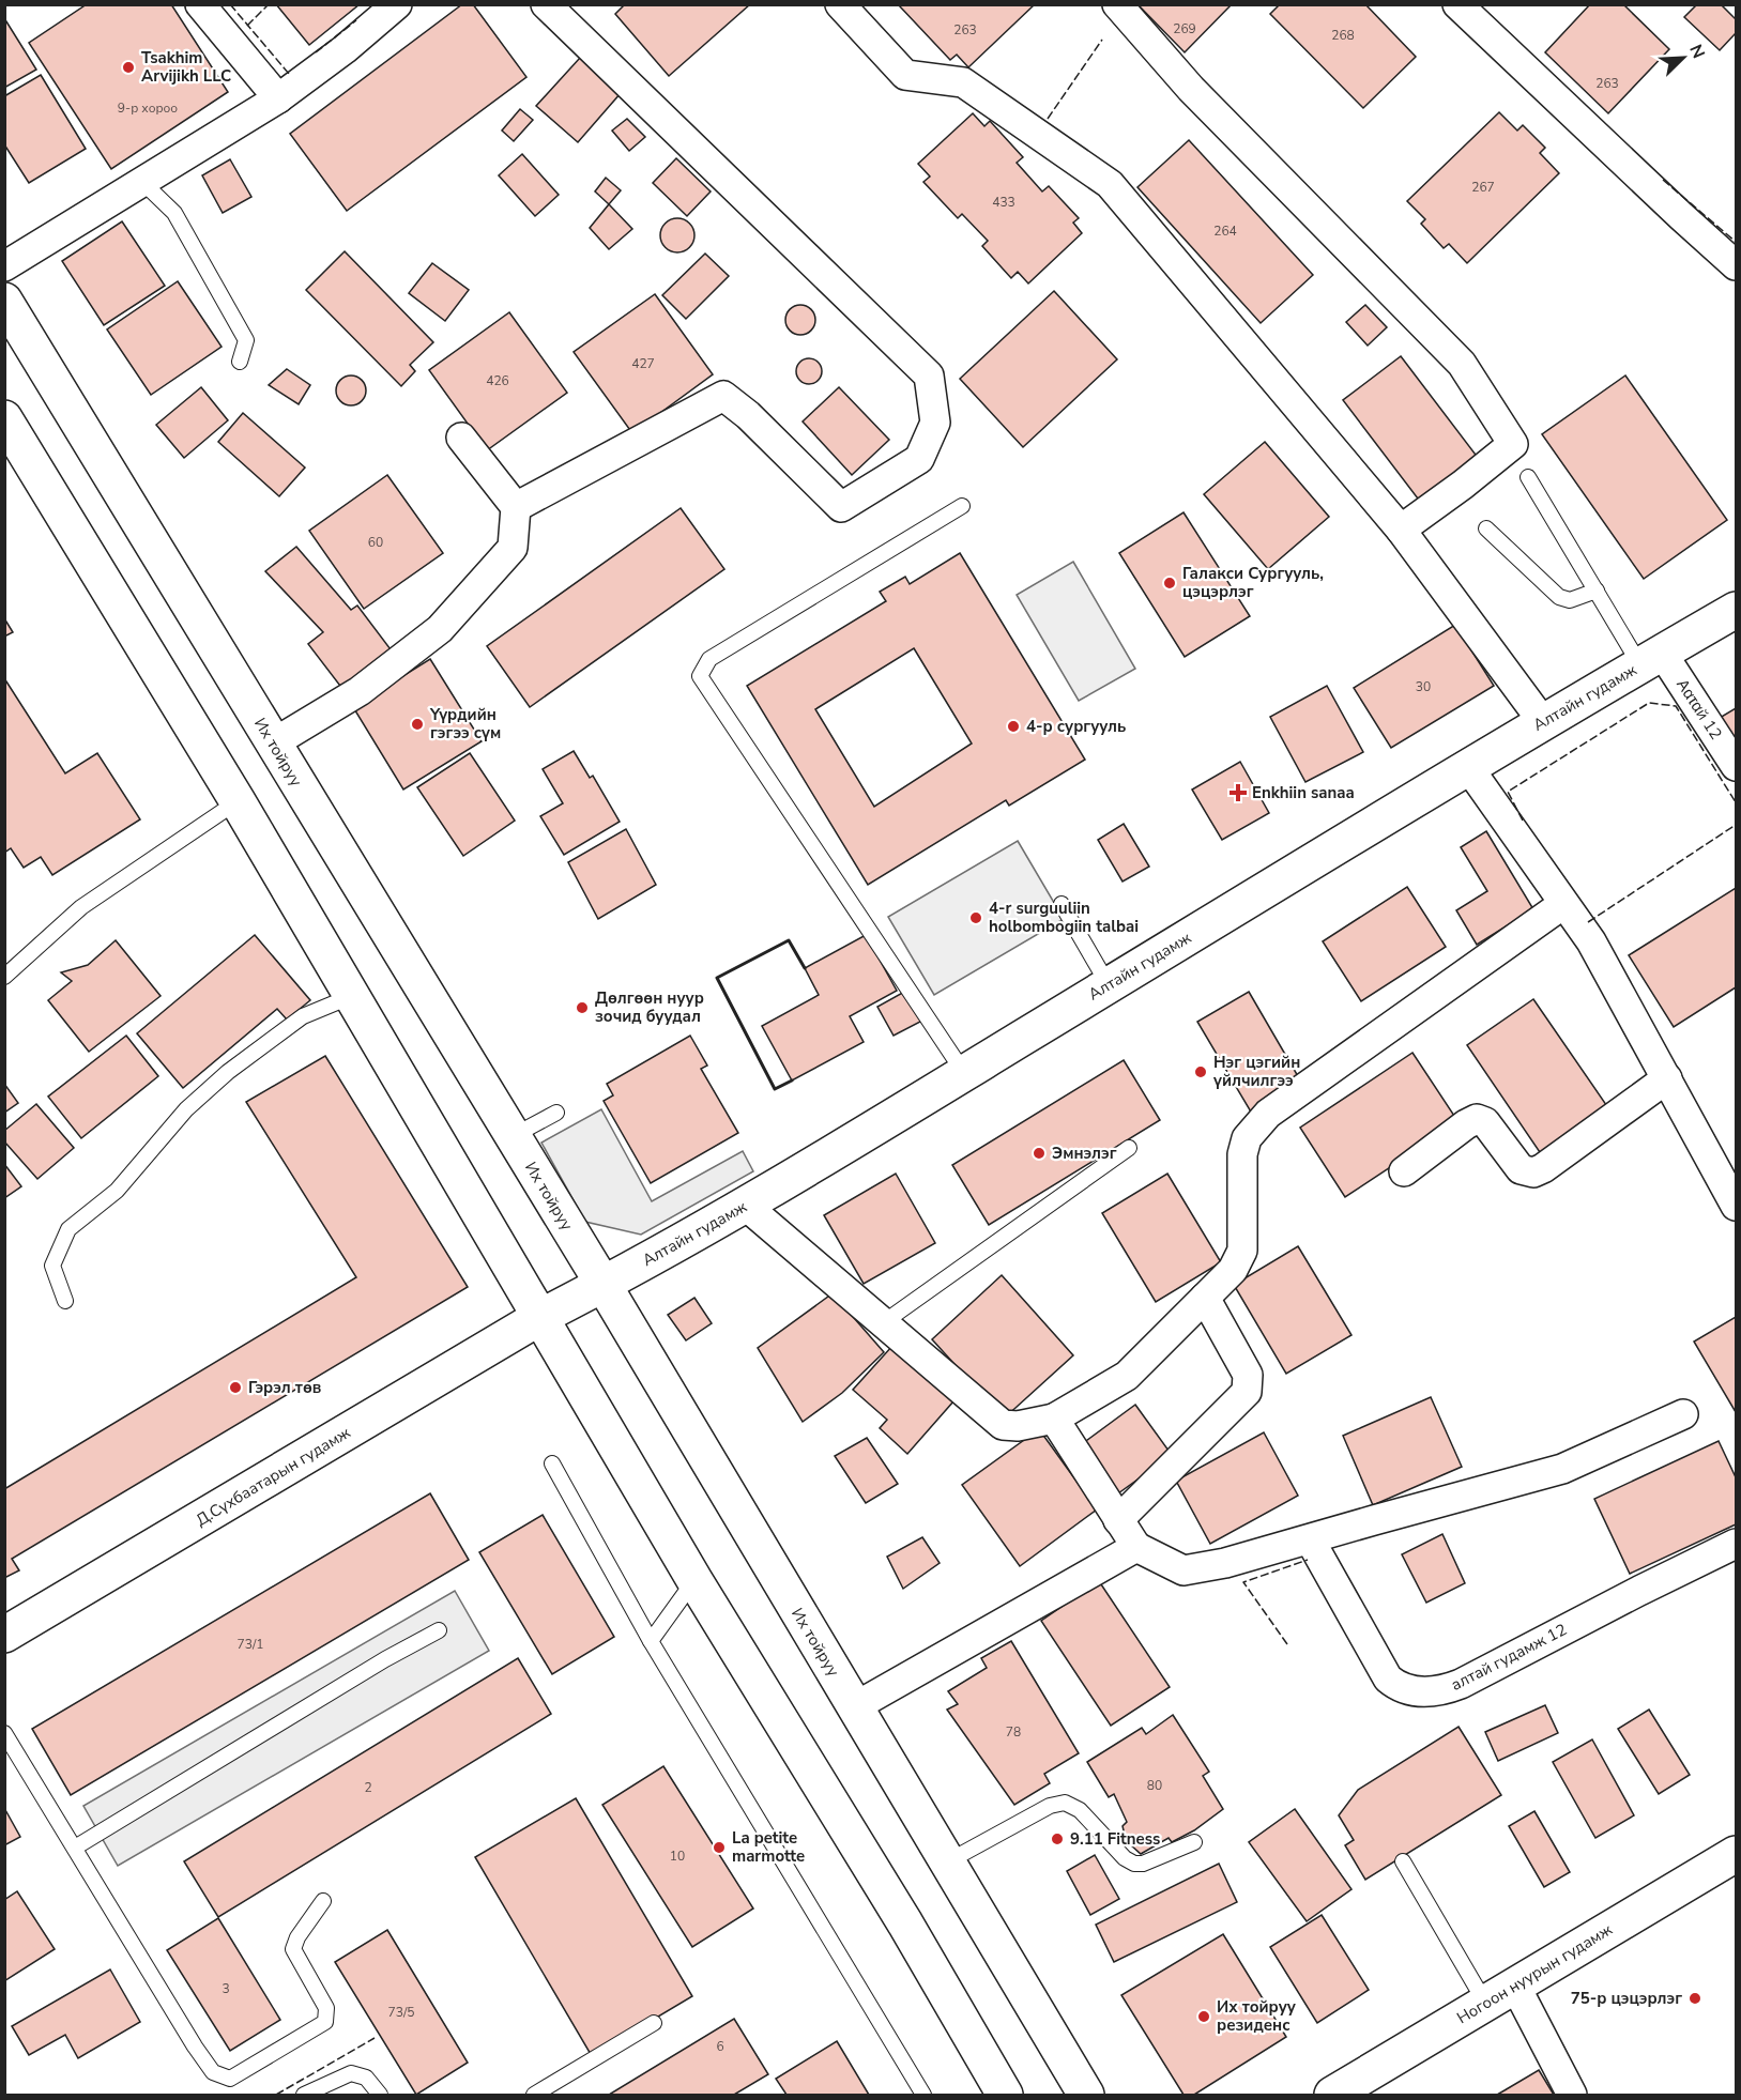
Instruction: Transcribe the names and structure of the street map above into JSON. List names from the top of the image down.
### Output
{
  "streets": {
    "main road": [
      "Алтайн гудамж",
      "Их тойруу",
      "Д.Сүхбаатарын гудамж",
      "Ногоон нуурын гудамж"
    ],
    "street": ["Ααταй 12", "алтай гудамж 12"]
  },
  "crossings": [
    ["Алтайн гудамж", "Ααταй 12"],
    ["Алтайн гудамж", "Их тойруу"],
    ["Алтайн гудамж", "Д.Сүхбаатарын гудамж"]
  ],
  "places": {
    "other": [
      "Tsakhim Arvijikh LLC",
      "Галакси Сургууль, цэцэрлэг",
      "Үүрдийн гэгээ сүм",
      "4-р сургууль",
      "4-r surguuliin holbombogiin talbai",
      "Дөлгөөн нуур зочид буудал",
      "Нэг цэгийн үйлчилгээ",
      "Эмнэлэг",
      "Гэрэл төв",
      "9.11 Fitness",
      "La petite marmotte",
      "75-р цэцэрлэг",
      "Их тойруу резиденс"
    ],
    "health": ["Enkhiin sanaa"]
  },
  "house_numbers": [
    "269",
    "263",
    "268",
    "263",
    "9-р хороо",
    "267",
    "433",
    "264",
    "427",
    "426",
    "60",
    "30",
    "73/1",
    "78",
    "80",
    "2",
    "10",
    "3",
    "73/5",
    "6"
  ],
  "north": "top right"
}
